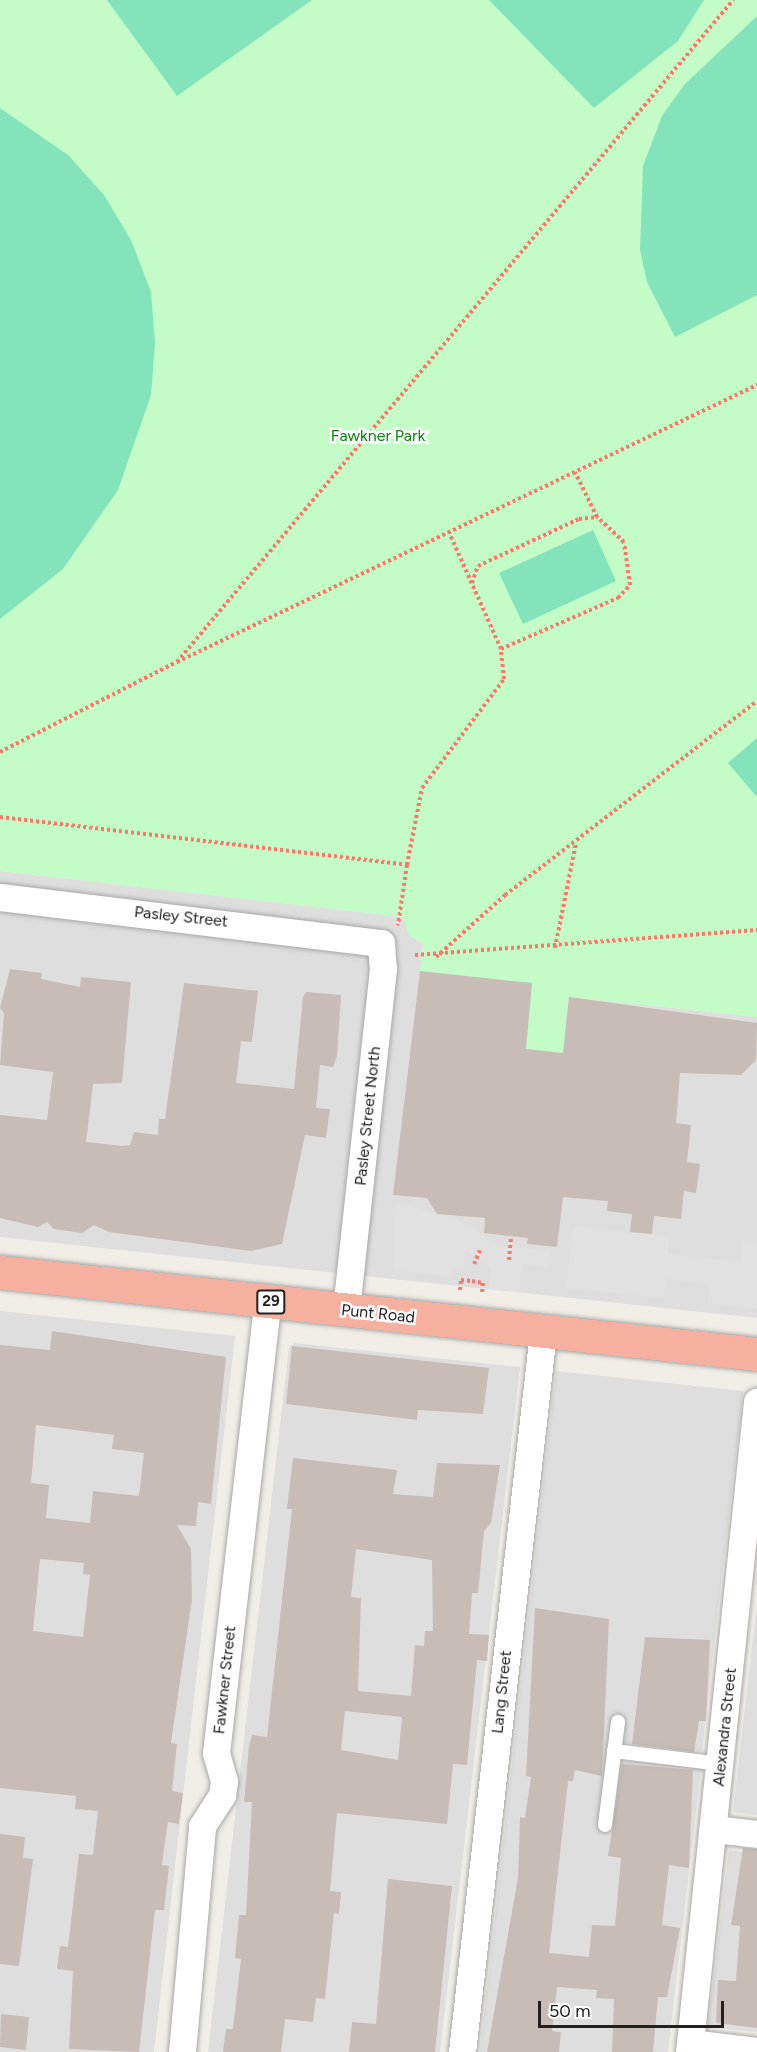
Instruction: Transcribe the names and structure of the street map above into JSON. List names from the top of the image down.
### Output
{
  "streets": {
    "highway": ["29", "Punt Road"],
    "street": [
      "Pasley Street",
      "Pasley Street North",
      "Fawkner Street",
      "Lang Street",
      "Alexandra Street"
    ]
  },
  "crossings": [
    ["Pasley Street", "Pasley Street North"],
    ["Pasley Street North", "Punt Road"],
    ["Punt Road", "Fawkner Street"],
    ["Punt Road", "Lang Street"]
  ],
  "parks": ["Fawkner Park"],
  "scale_bar": "50 m"
}
